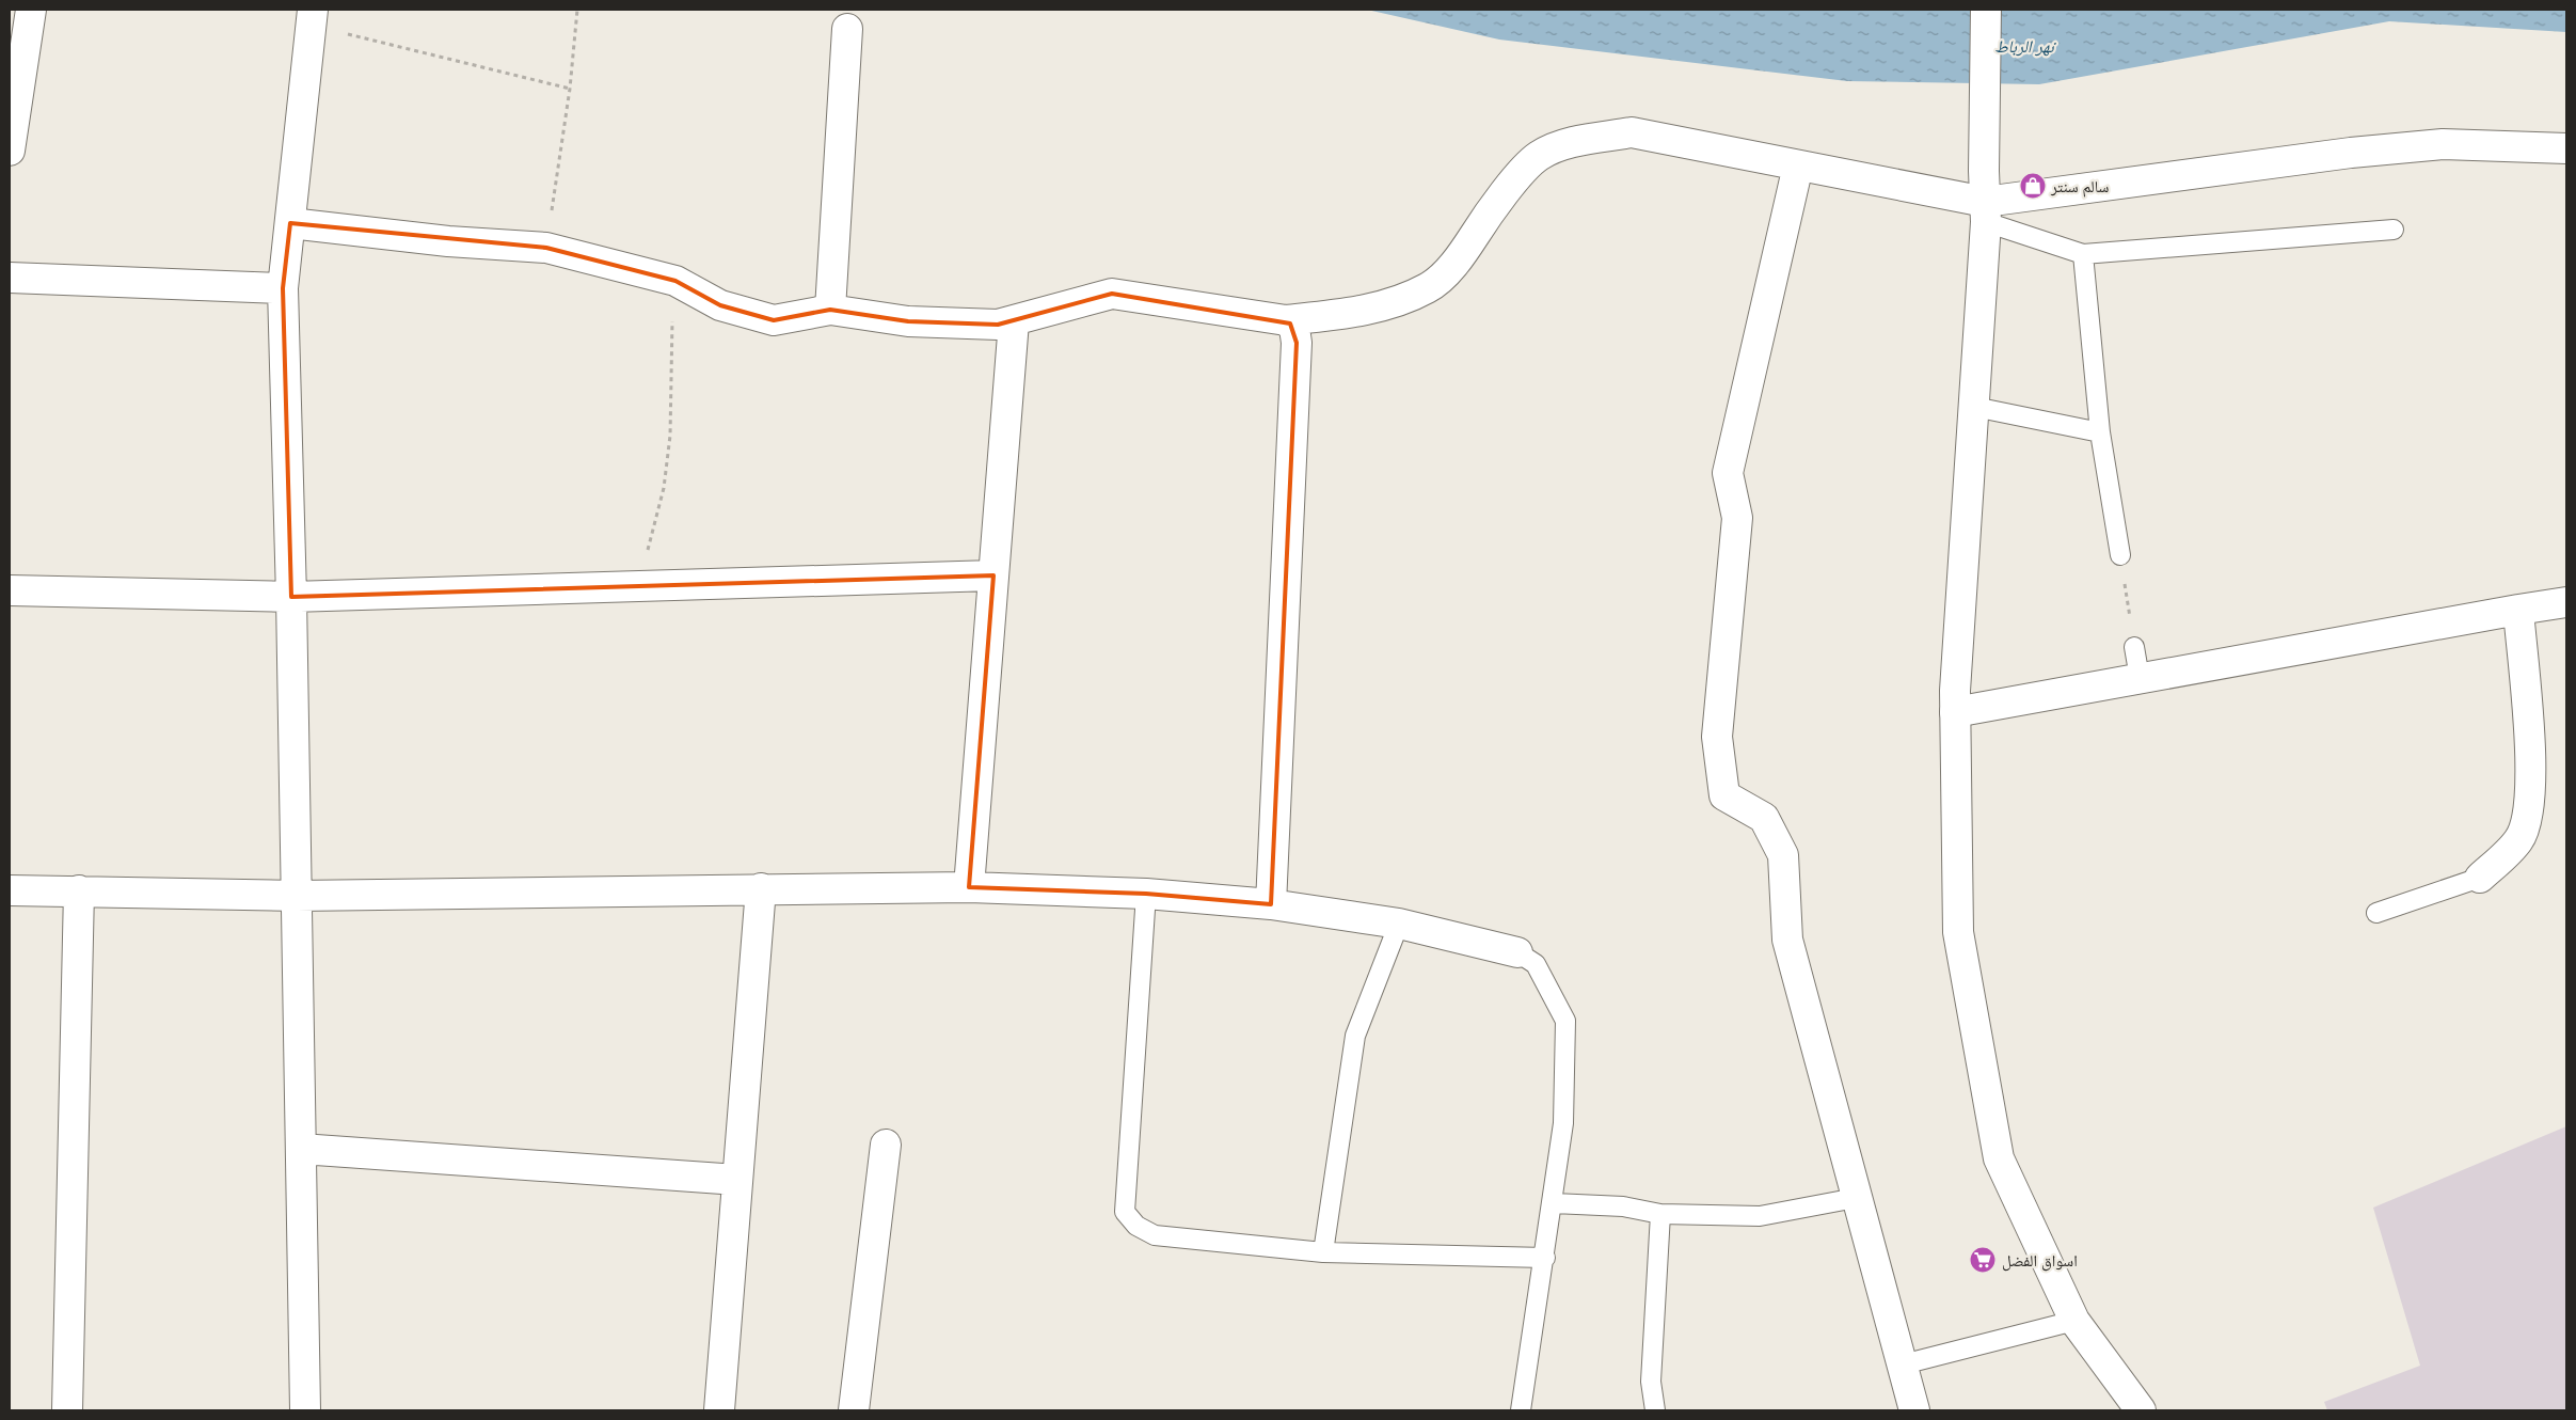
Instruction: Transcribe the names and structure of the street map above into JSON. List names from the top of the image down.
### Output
{
  "water": ["نهر الرباط"],
  "places": {
    "shop": ["سالم سنتر"],
    "supermarket": ["اسواق الفضل"]
  }
}
